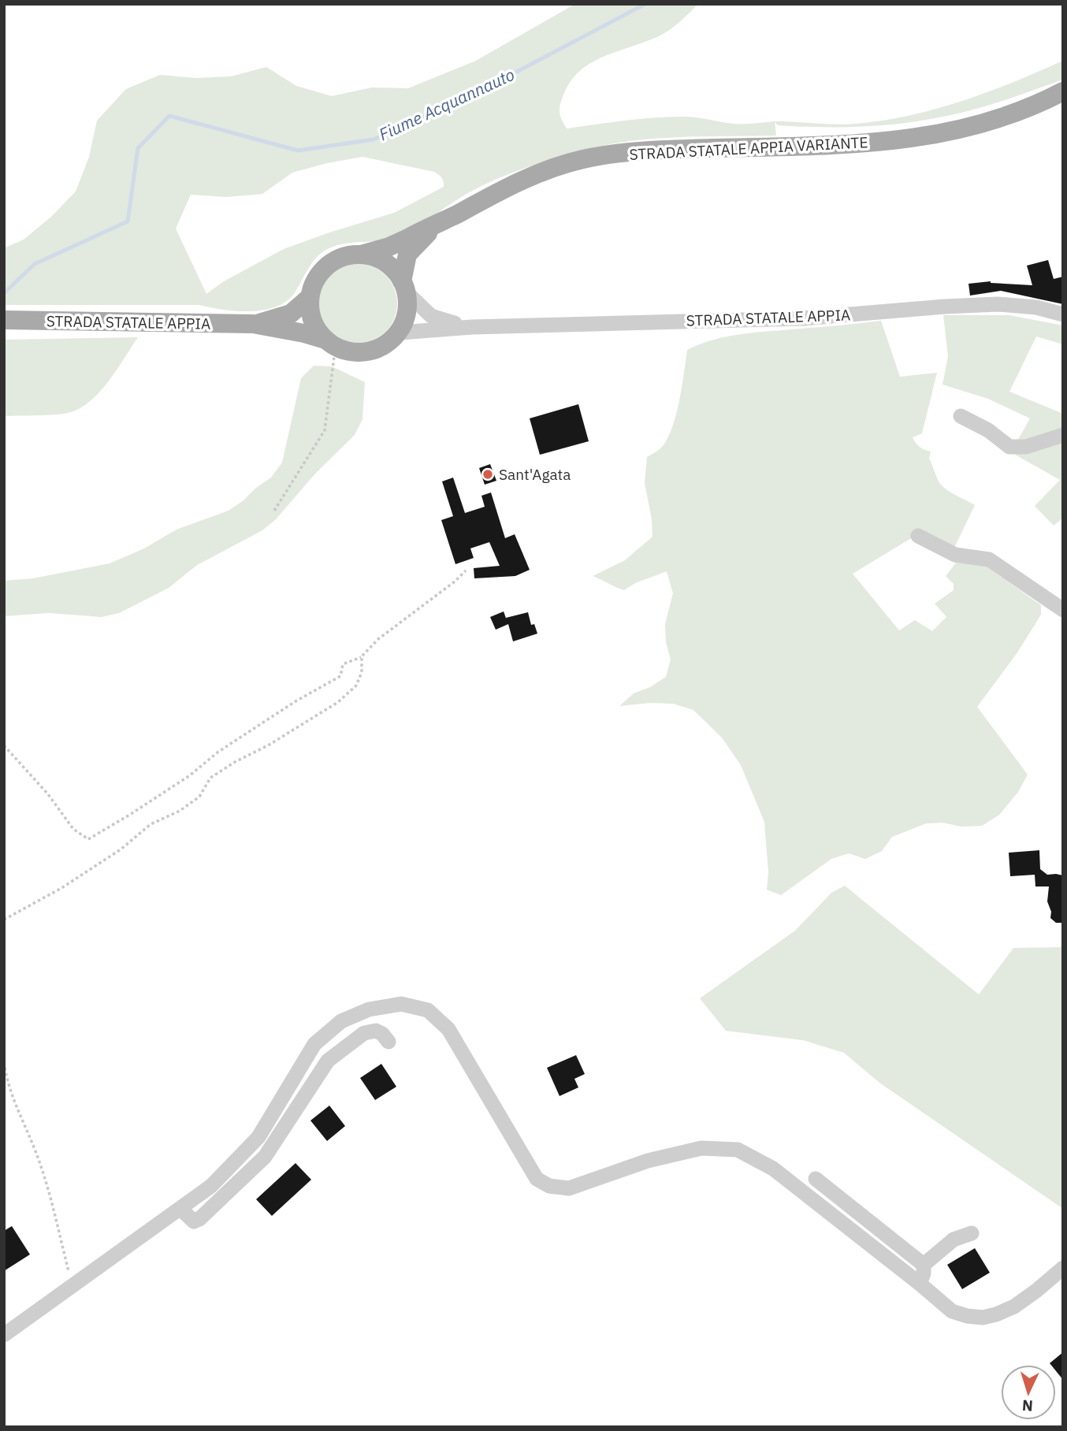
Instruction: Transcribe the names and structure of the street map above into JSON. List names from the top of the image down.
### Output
{
  "streets": {
    "main road": ["STRADA STATALE APPIA VARIANTE", "STRADA STATALE APPIA"]
  },
  "crossings": [
    ["STRADA STATALE APPIA VARIANTE", "STRADA STATALE APPIA"]
  ],
  "water": ["Fiume Acquannauto"],
  "places": ["Sant'Agata"],
  "north": "bottom"
}
